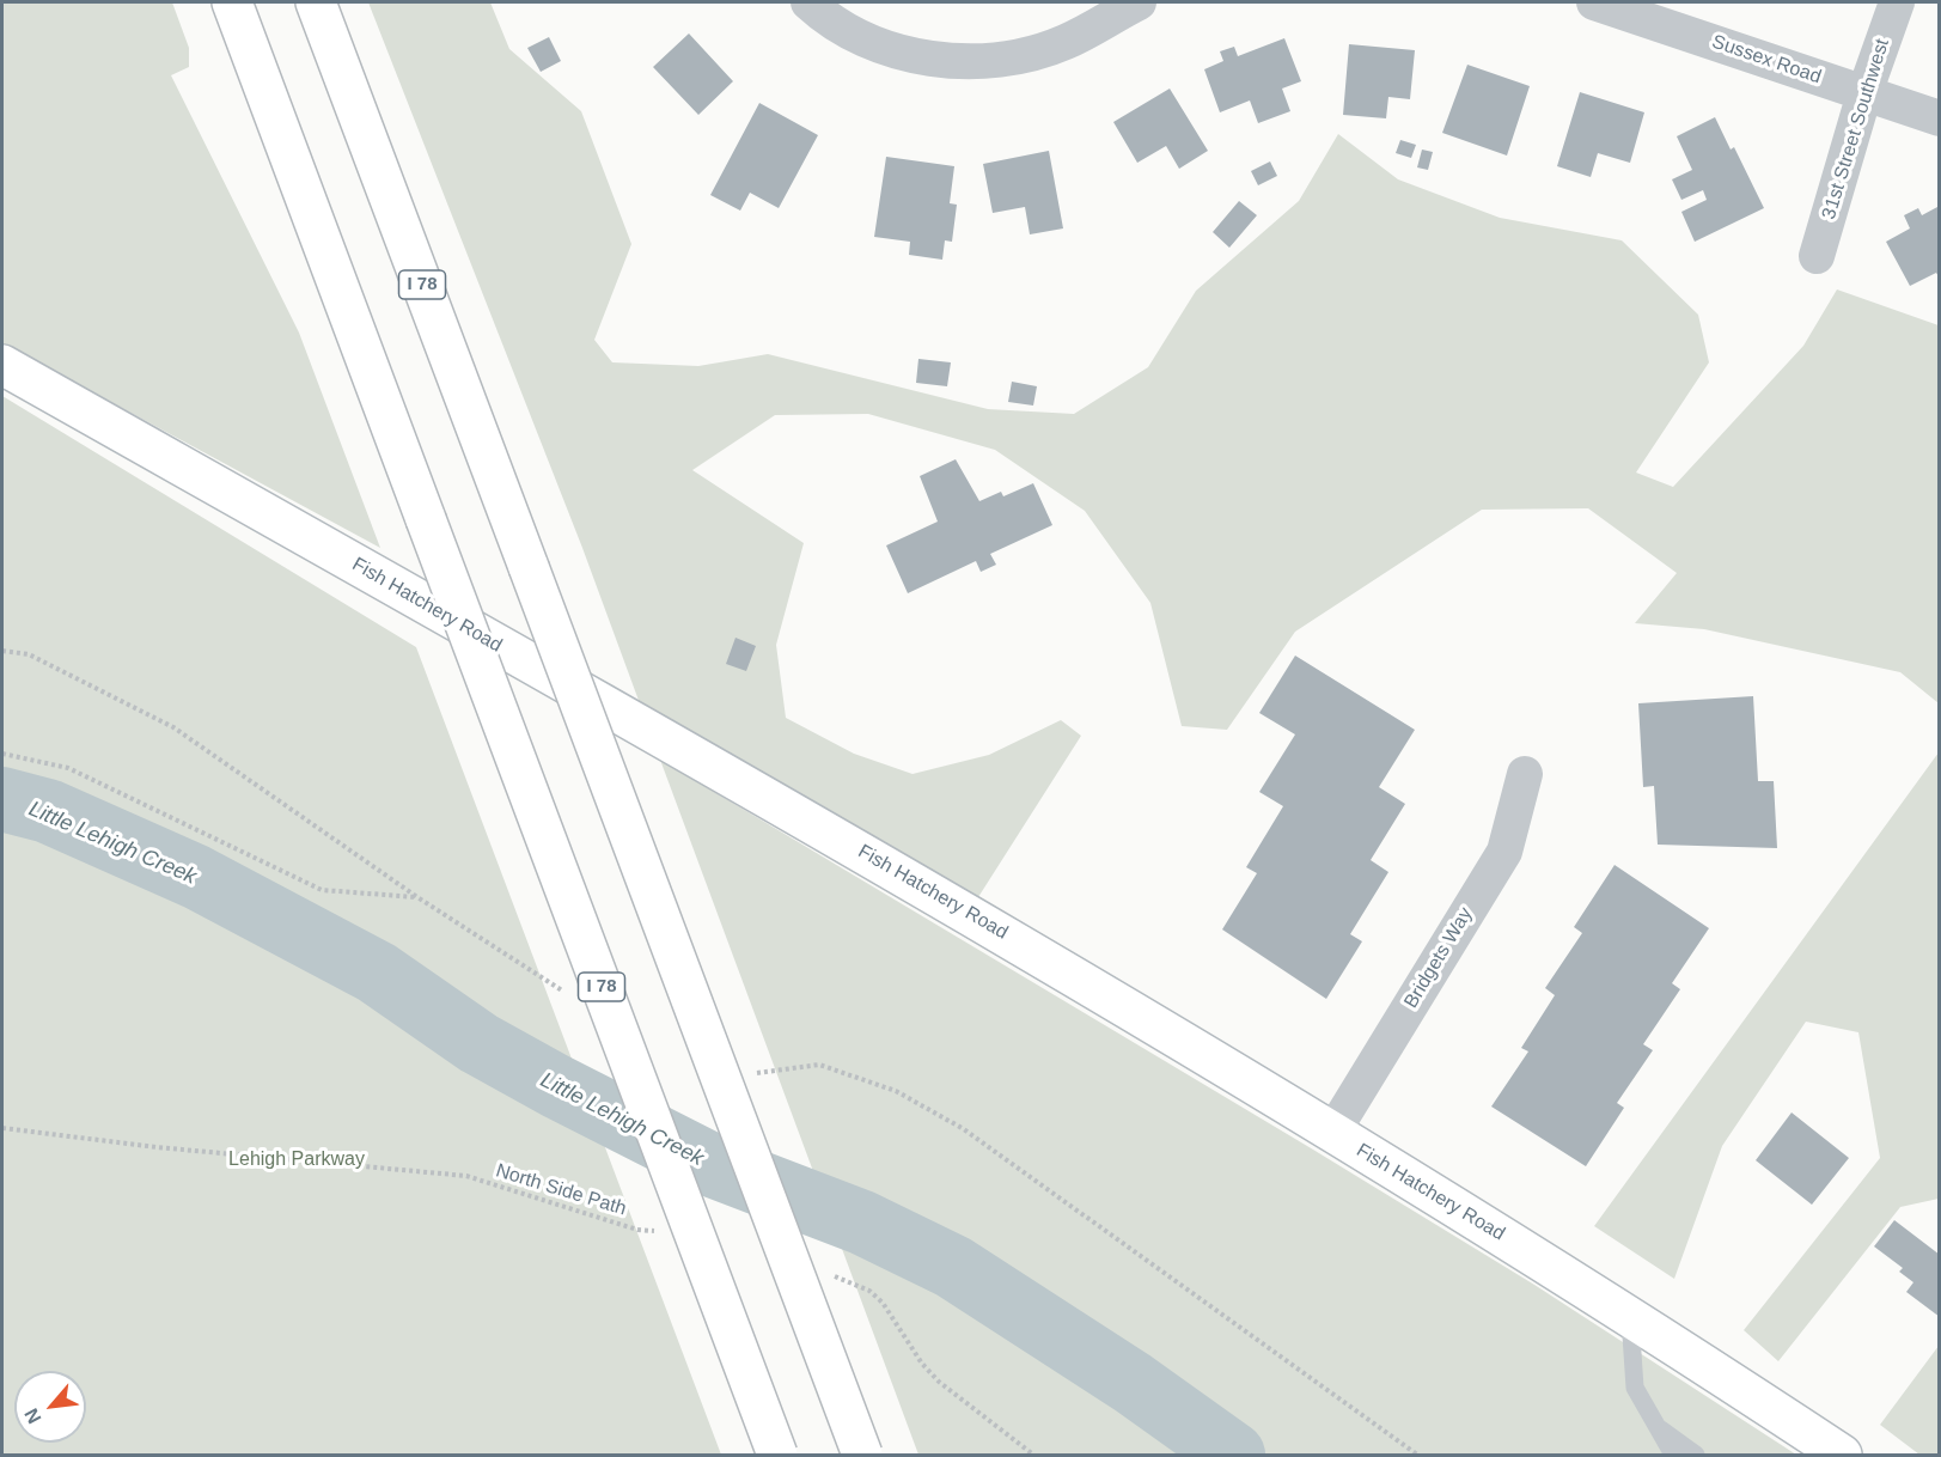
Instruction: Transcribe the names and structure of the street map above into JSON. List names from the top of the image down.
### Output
{
  "streets": {
    "main road": ["I 78", "Fish Hatchery Road"],
    "street": ["Sussex Road", "31st Street Southwest", "Bridgets Way"],
    "path": ["North Side Path"]
  },
  "crossings": [
    ["Sussex Road", "31st Street Southwest"],
    ["Fish Hatchery Road", "Bridgets Way"]
  ],
  "water": ["Little Lehigh Creek"],
  "parks": ["Lehigh Parkway"],
  "north": "bottom left"
}
